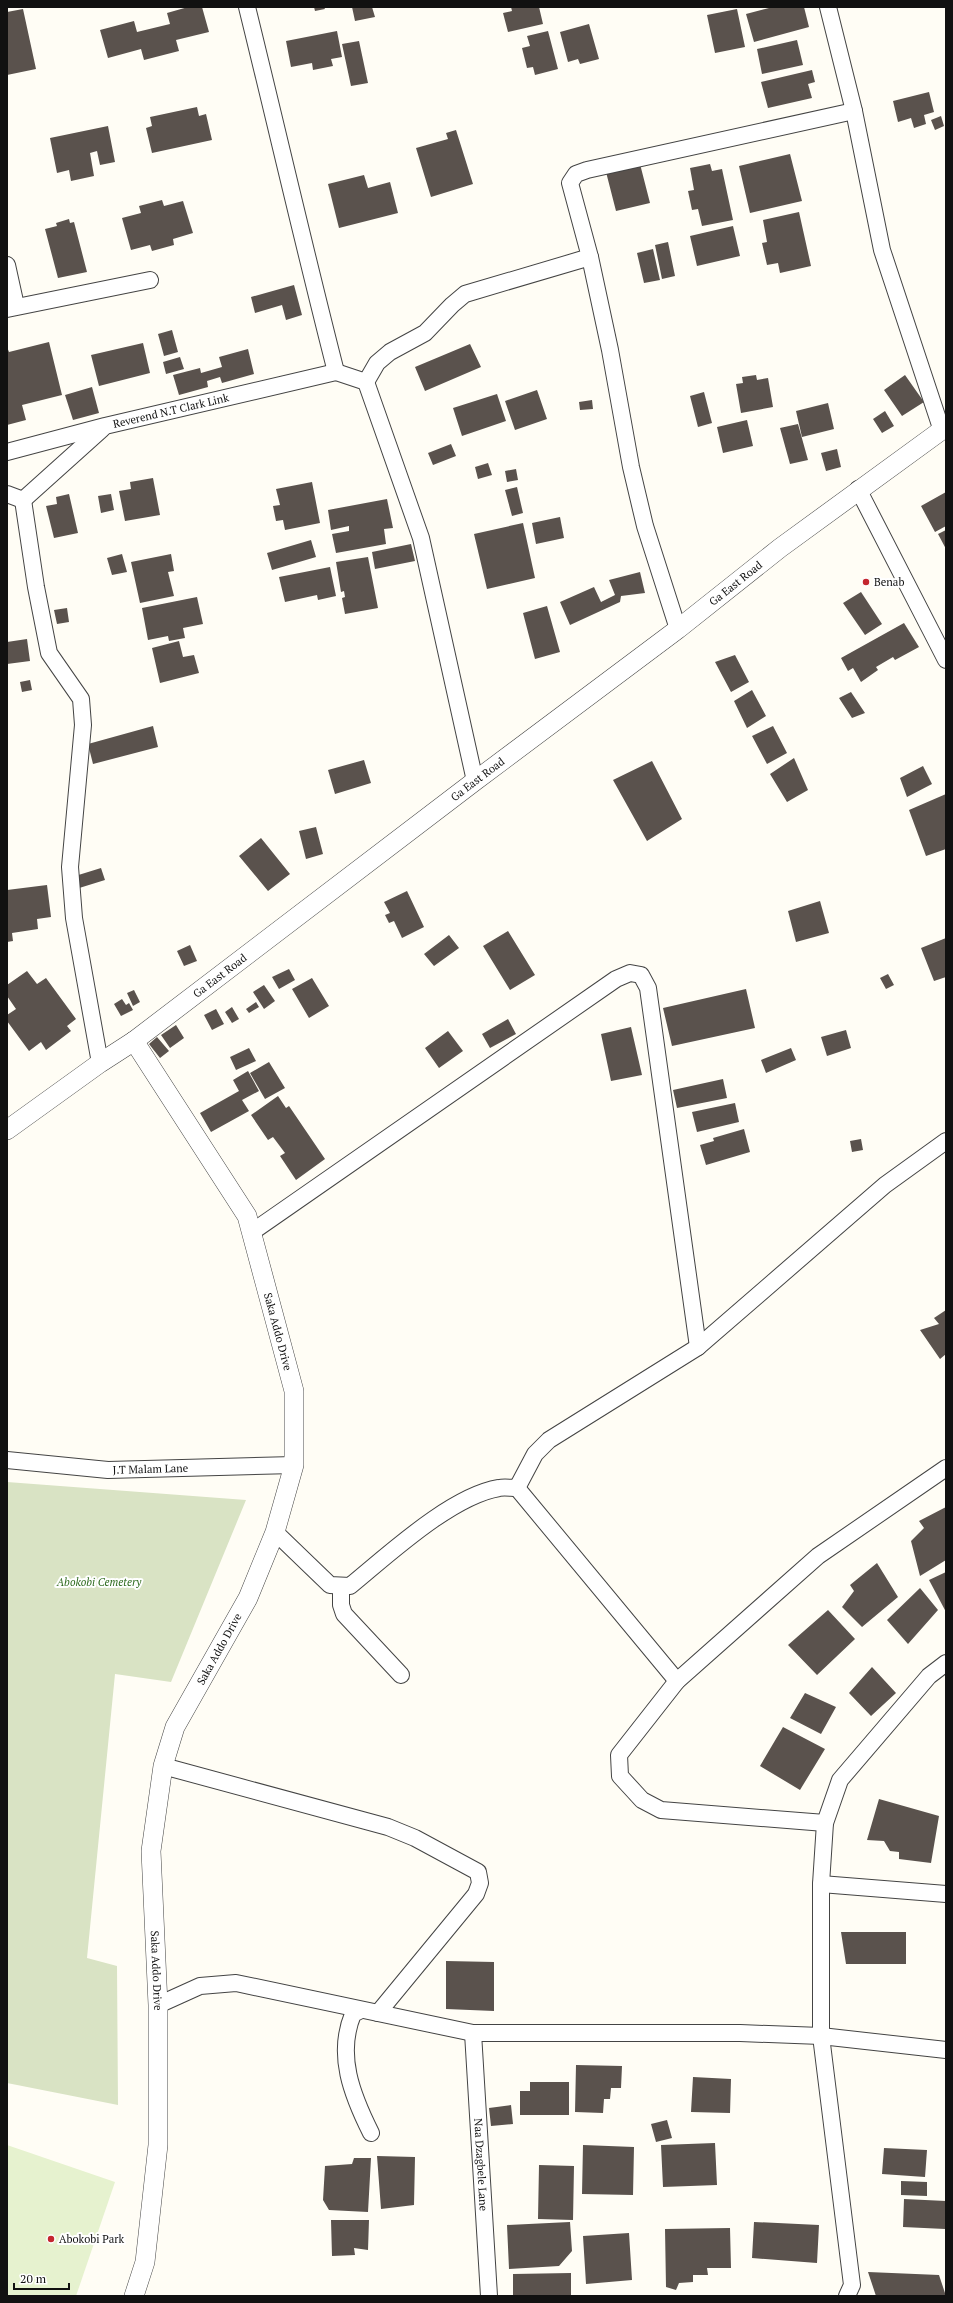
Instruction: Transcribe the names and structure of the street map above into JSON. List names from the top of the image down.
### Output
{
  "streets": {
    "street": [
      "Reverend N.T Clark Link",
      "Ga East Road",
      "Saka Addo Drive",
      "J.T Malam Lane",
      "Naa Dzagbele Lane"
    ]
  },
  "crossings": [
    ["Ga East Road", "Saka Addo Drive"],
    ["Saka Addo Drive", "J.T Malam Lane"]
  ],
  "parks": ["Abokobi Cemetery"],
  "places": ["Benab", "Abokobi Park"],
  "scale_bar": "20 m"
}
